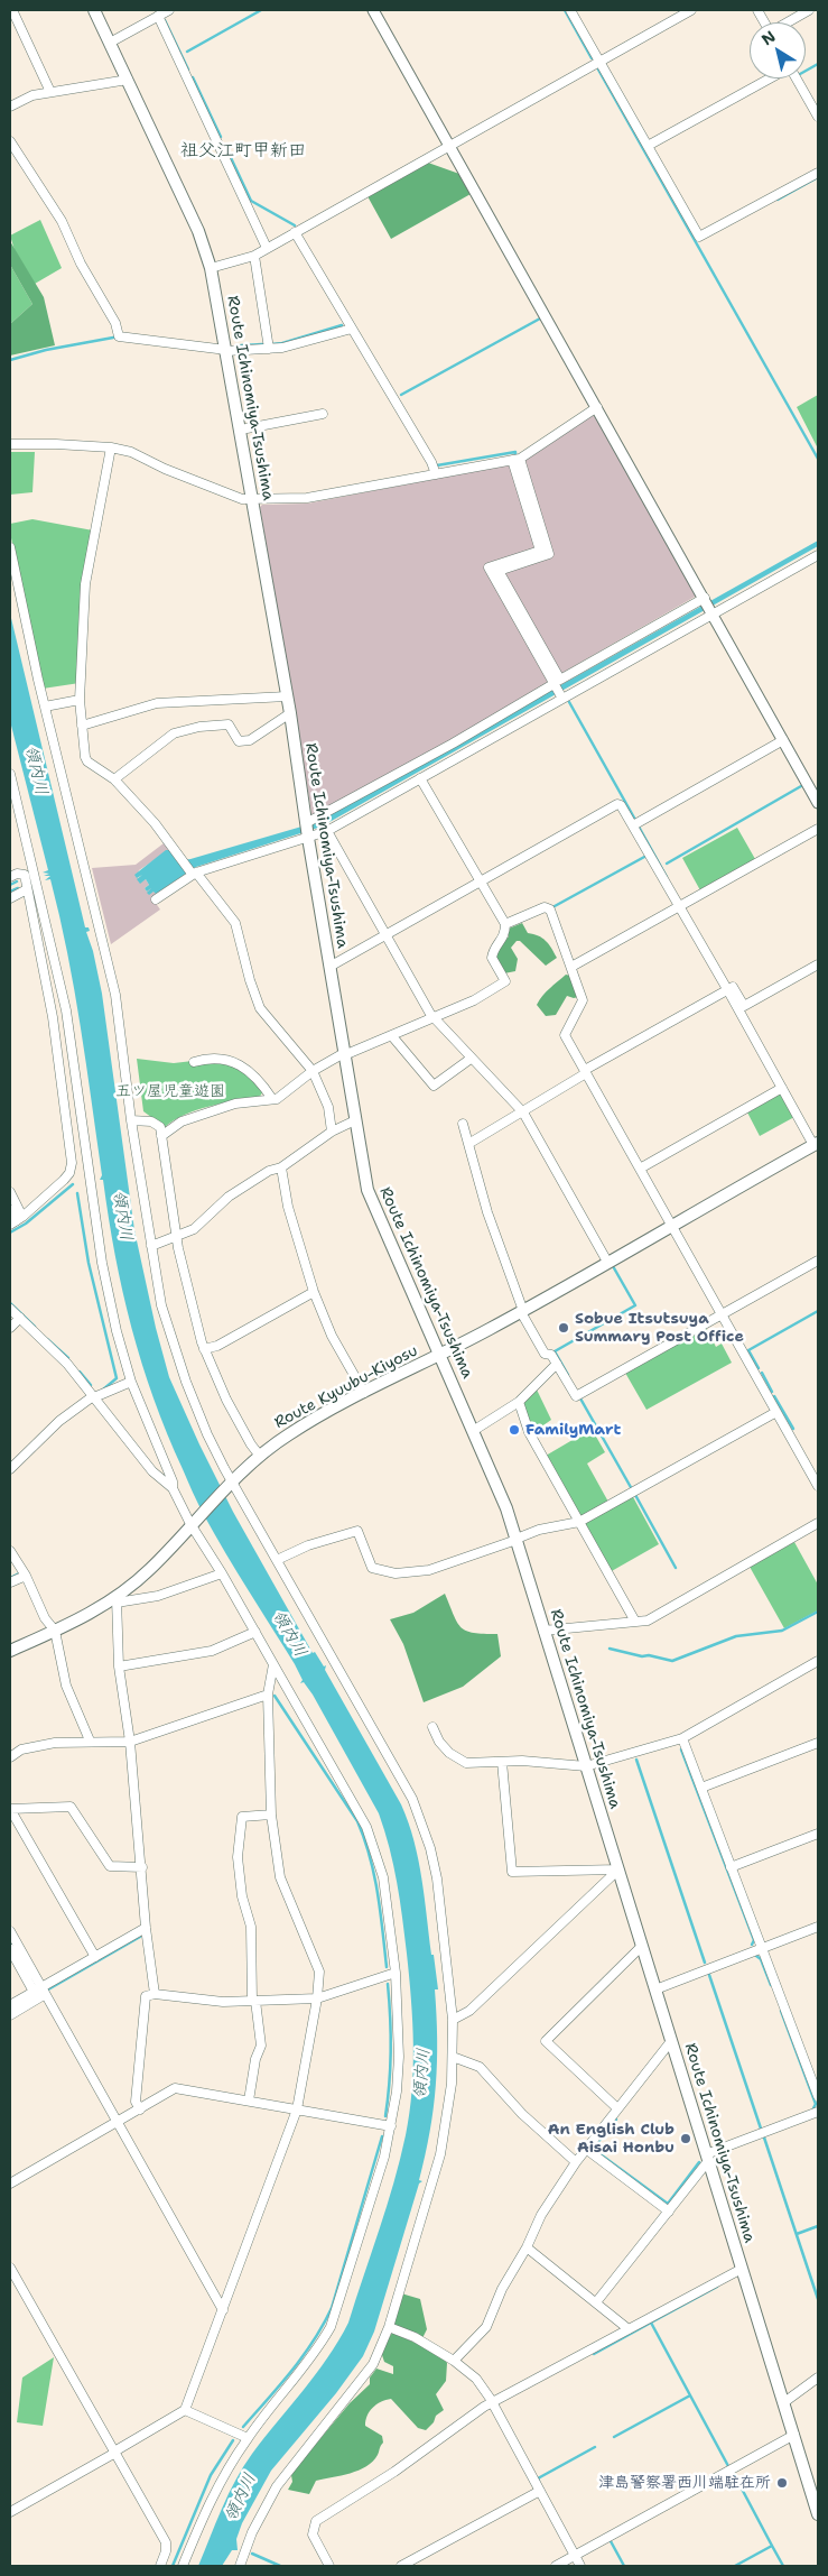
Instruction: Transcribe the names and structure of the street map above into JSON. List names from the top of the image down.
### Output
{
  "streets": {
    "main road": ["Route Ichinomiya-Tsushima", "Route Kyuubu-Kiyosu"]
  },
  "crossings": [
    ["Route Ichinomiya-Tsushima", "Route Kyuubu-Kiyosu"]
  ],
  "districts": ["祖父江町甲新田"],
  "water": ["領内川"],
  "parks": ["五ツ屋児童遊園"],
  "places": [
    "Sobue Itsutsuya Summary Post Office",
    "FamilyMart",
    "An English Club Aisai Honbu",
    "津島警察署西川端駐在所"
  ],
  "north": "top left"
}
